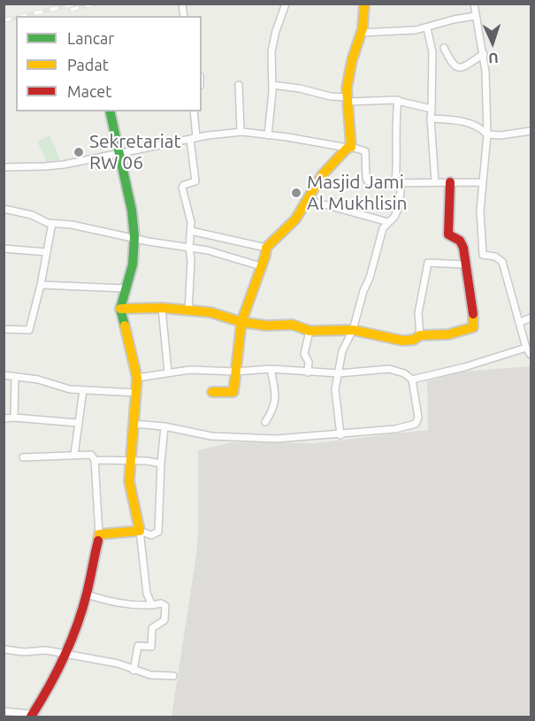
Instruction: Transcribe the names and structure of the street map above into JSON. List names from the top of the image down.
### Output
{
  "places": ["Sekretariat RW 06", "Masjid Jami Al Mukhlisin"],
  "legend": ["Lancar", "Padat", "Macet"],
  "north": "bottom"
}
